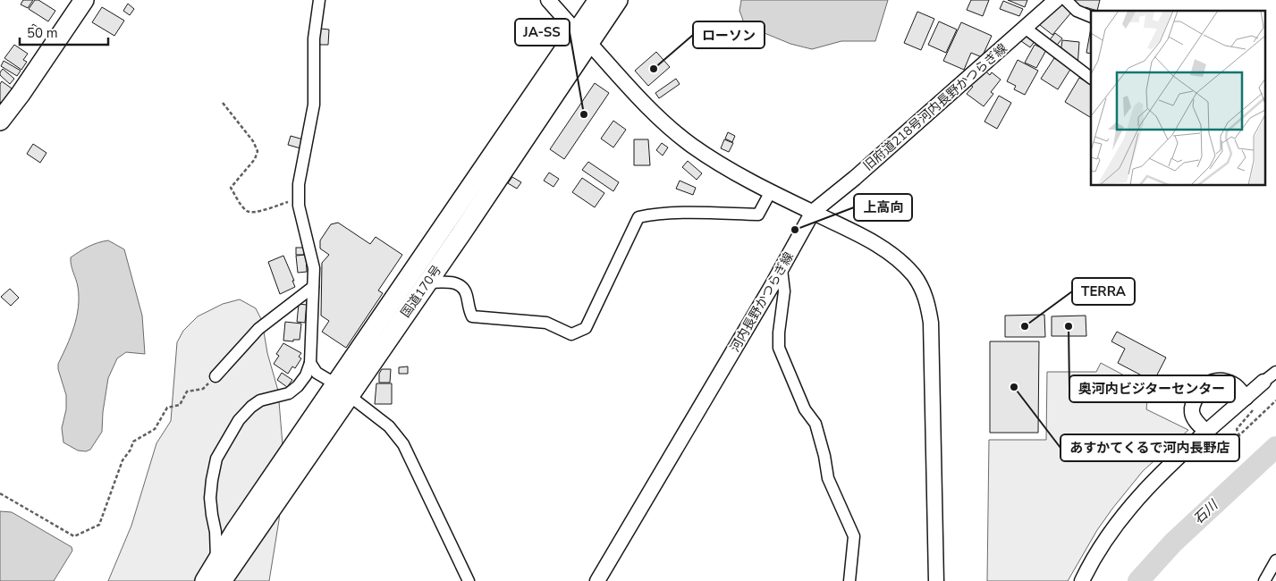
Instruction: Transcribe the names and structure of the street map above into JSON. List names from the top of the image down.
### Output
{
  "streets": {
    "highway": ["国道170号"],
    "street": ["旧府道218号河内長野かつらぎ線", "河内長野かつらぎ線"]
  },
  "crossings": [
    ["旧府道218号河内長野かつらぎ線", "河内長野かつらぎ線"]
  ],
  "water": ["石川"],
  "places": [
    "ローソン",
    "JA-SS",
    "上高向",
    "TERRA",
    "奥河内ビジターセンター",
    "あすかてくるで河内長野店"
  ],
  "scale_bar": "50 m"
}
